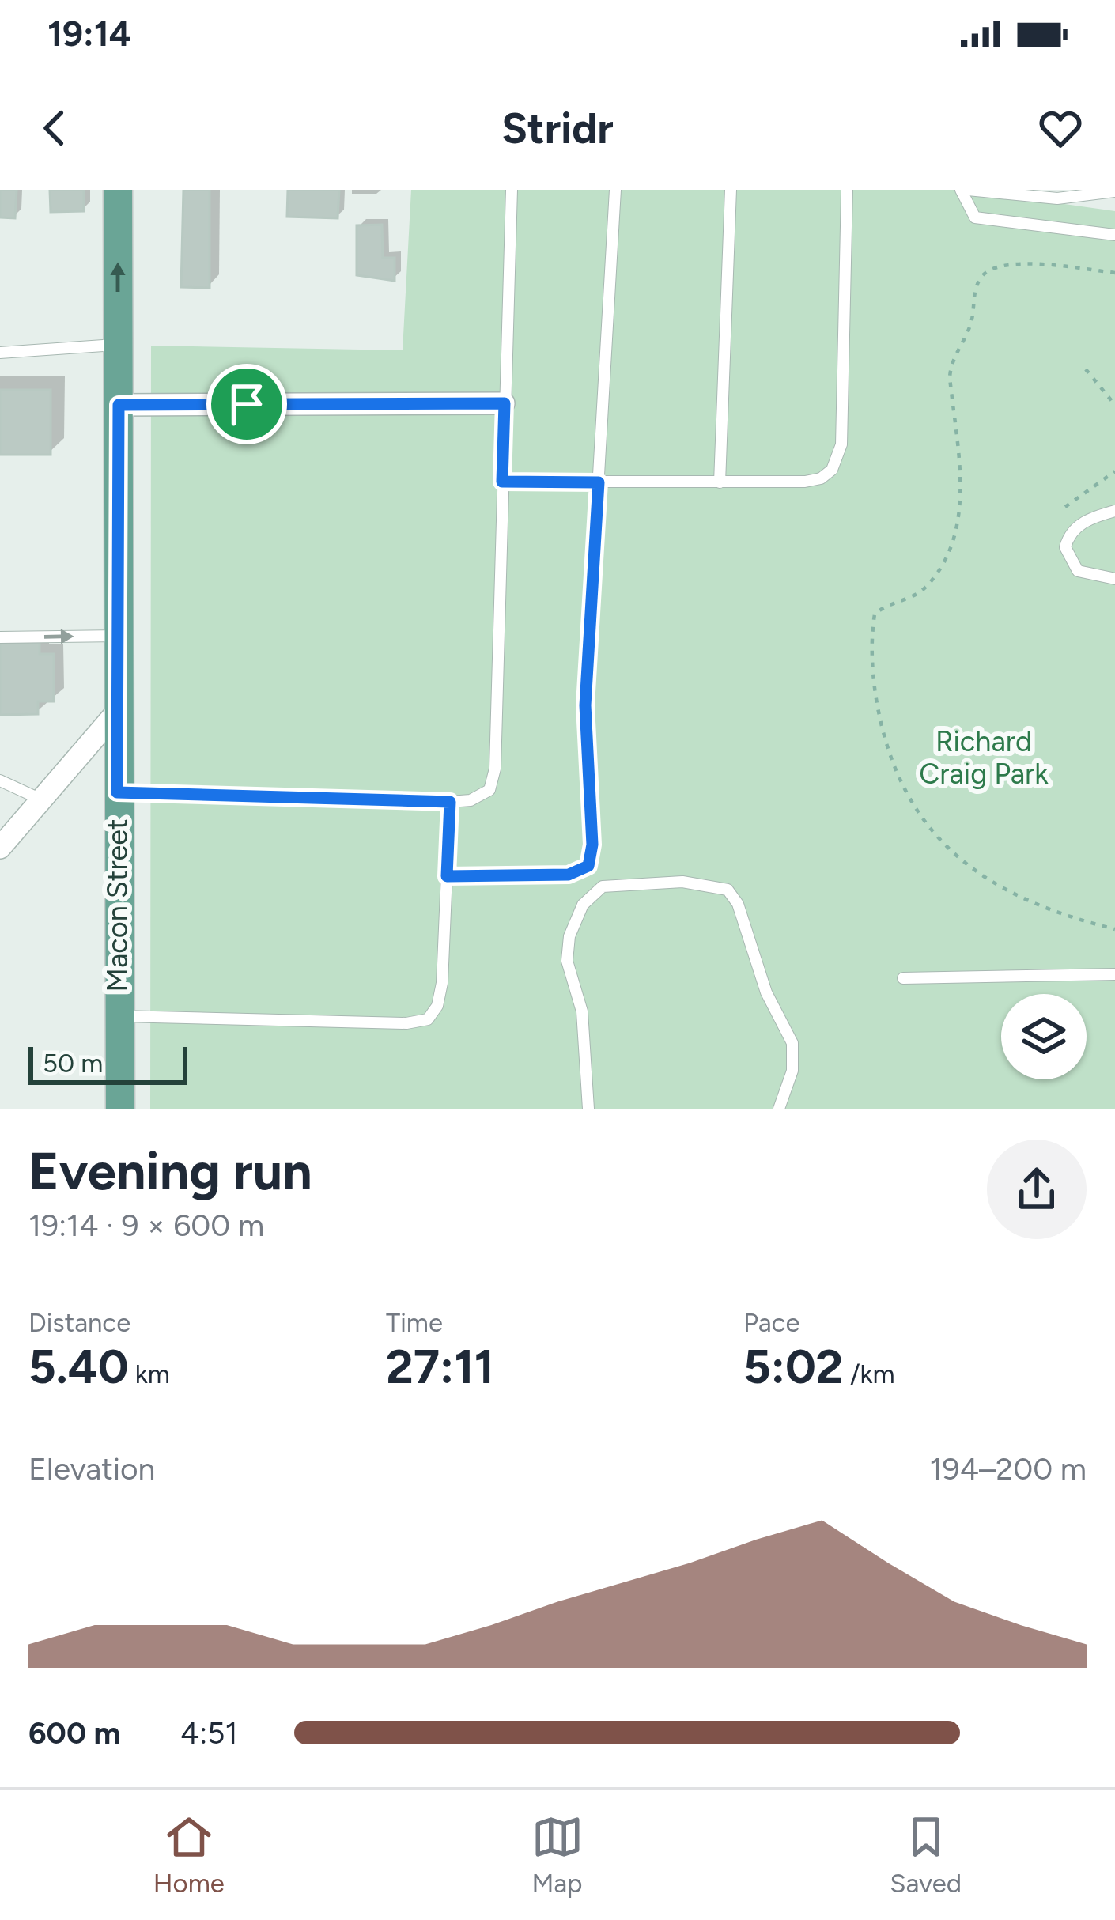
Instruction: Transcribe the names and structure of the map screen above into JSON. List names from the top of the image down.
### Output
{
  "streets": {
    "main road": ["Macon Street"]
  },
  "parks": ["Richard Craig Park"],
  "scale_bar": "50 m",
  "page": {
    "status": "19:14",
    "header": "Stridr",
    "scale": "50 m",
    "heading": ["Evening run", "19:14 · 9 × 600 m"],
    "stats": [
      ["Distance", "5.40 km"],
      ["Time", "27:11"],
      ["Pace", "5:02 /km"]
    ],
    "chart": ["Elevation", "194–200 m"],
    "list": [
      {
        "name": "600 m",
        "note": "4:51"
      }
    ],
    "tabs": ["Home", "Map", "Saved"]
  }
}
